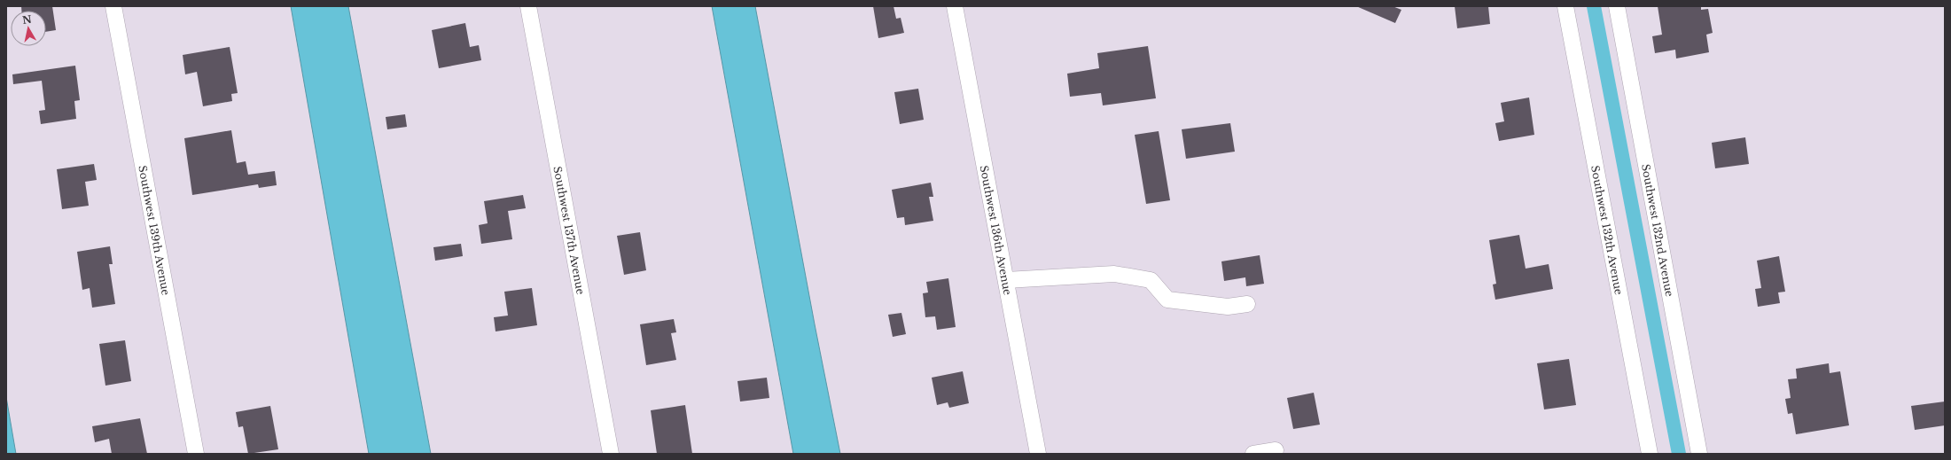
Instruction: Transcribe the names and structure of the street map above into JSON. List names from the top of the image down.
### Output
{
  "streets": {
    "street": [
      "Southwest 132th Avenue",
      "Southwest 132nd Avenue",
      "Southwest 139th Avenue",
      "Southwest 137th Avenue",
      "Southwest 136th Avenue"
    ]
  },
  "north": "top"
}
